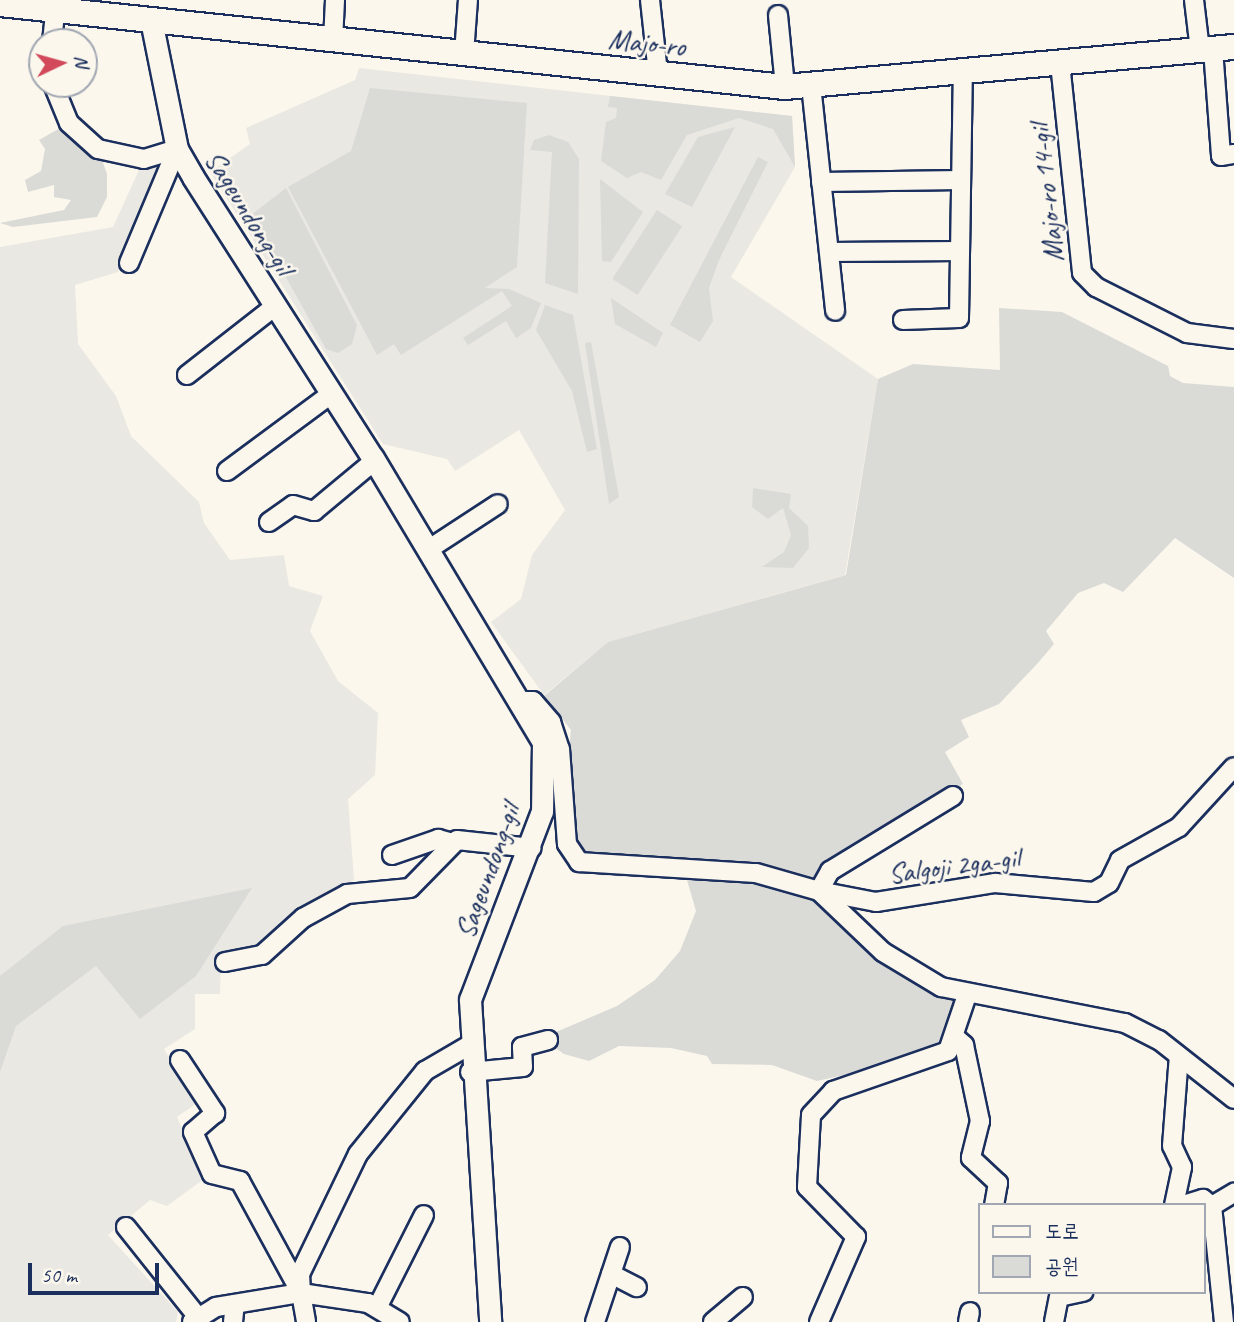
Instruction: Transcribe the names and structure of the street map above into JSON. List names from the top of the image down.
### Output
{
  "streets": {
    "main road": ["Majo-ro"],
    "street": ["Majo-ro 14-gil", "Sageundong-gil", "Salgoji 2ga-gil"]
  },
  "crossings": [
    ["Majo-ro", "Majo-ro 14-gil"],
    ["Majo-ro", "Sageundong-gil"]
  ],
  "legend": ["도로", "공원"],
  "scale_bar": "50 m",
  "north": "right"
}
